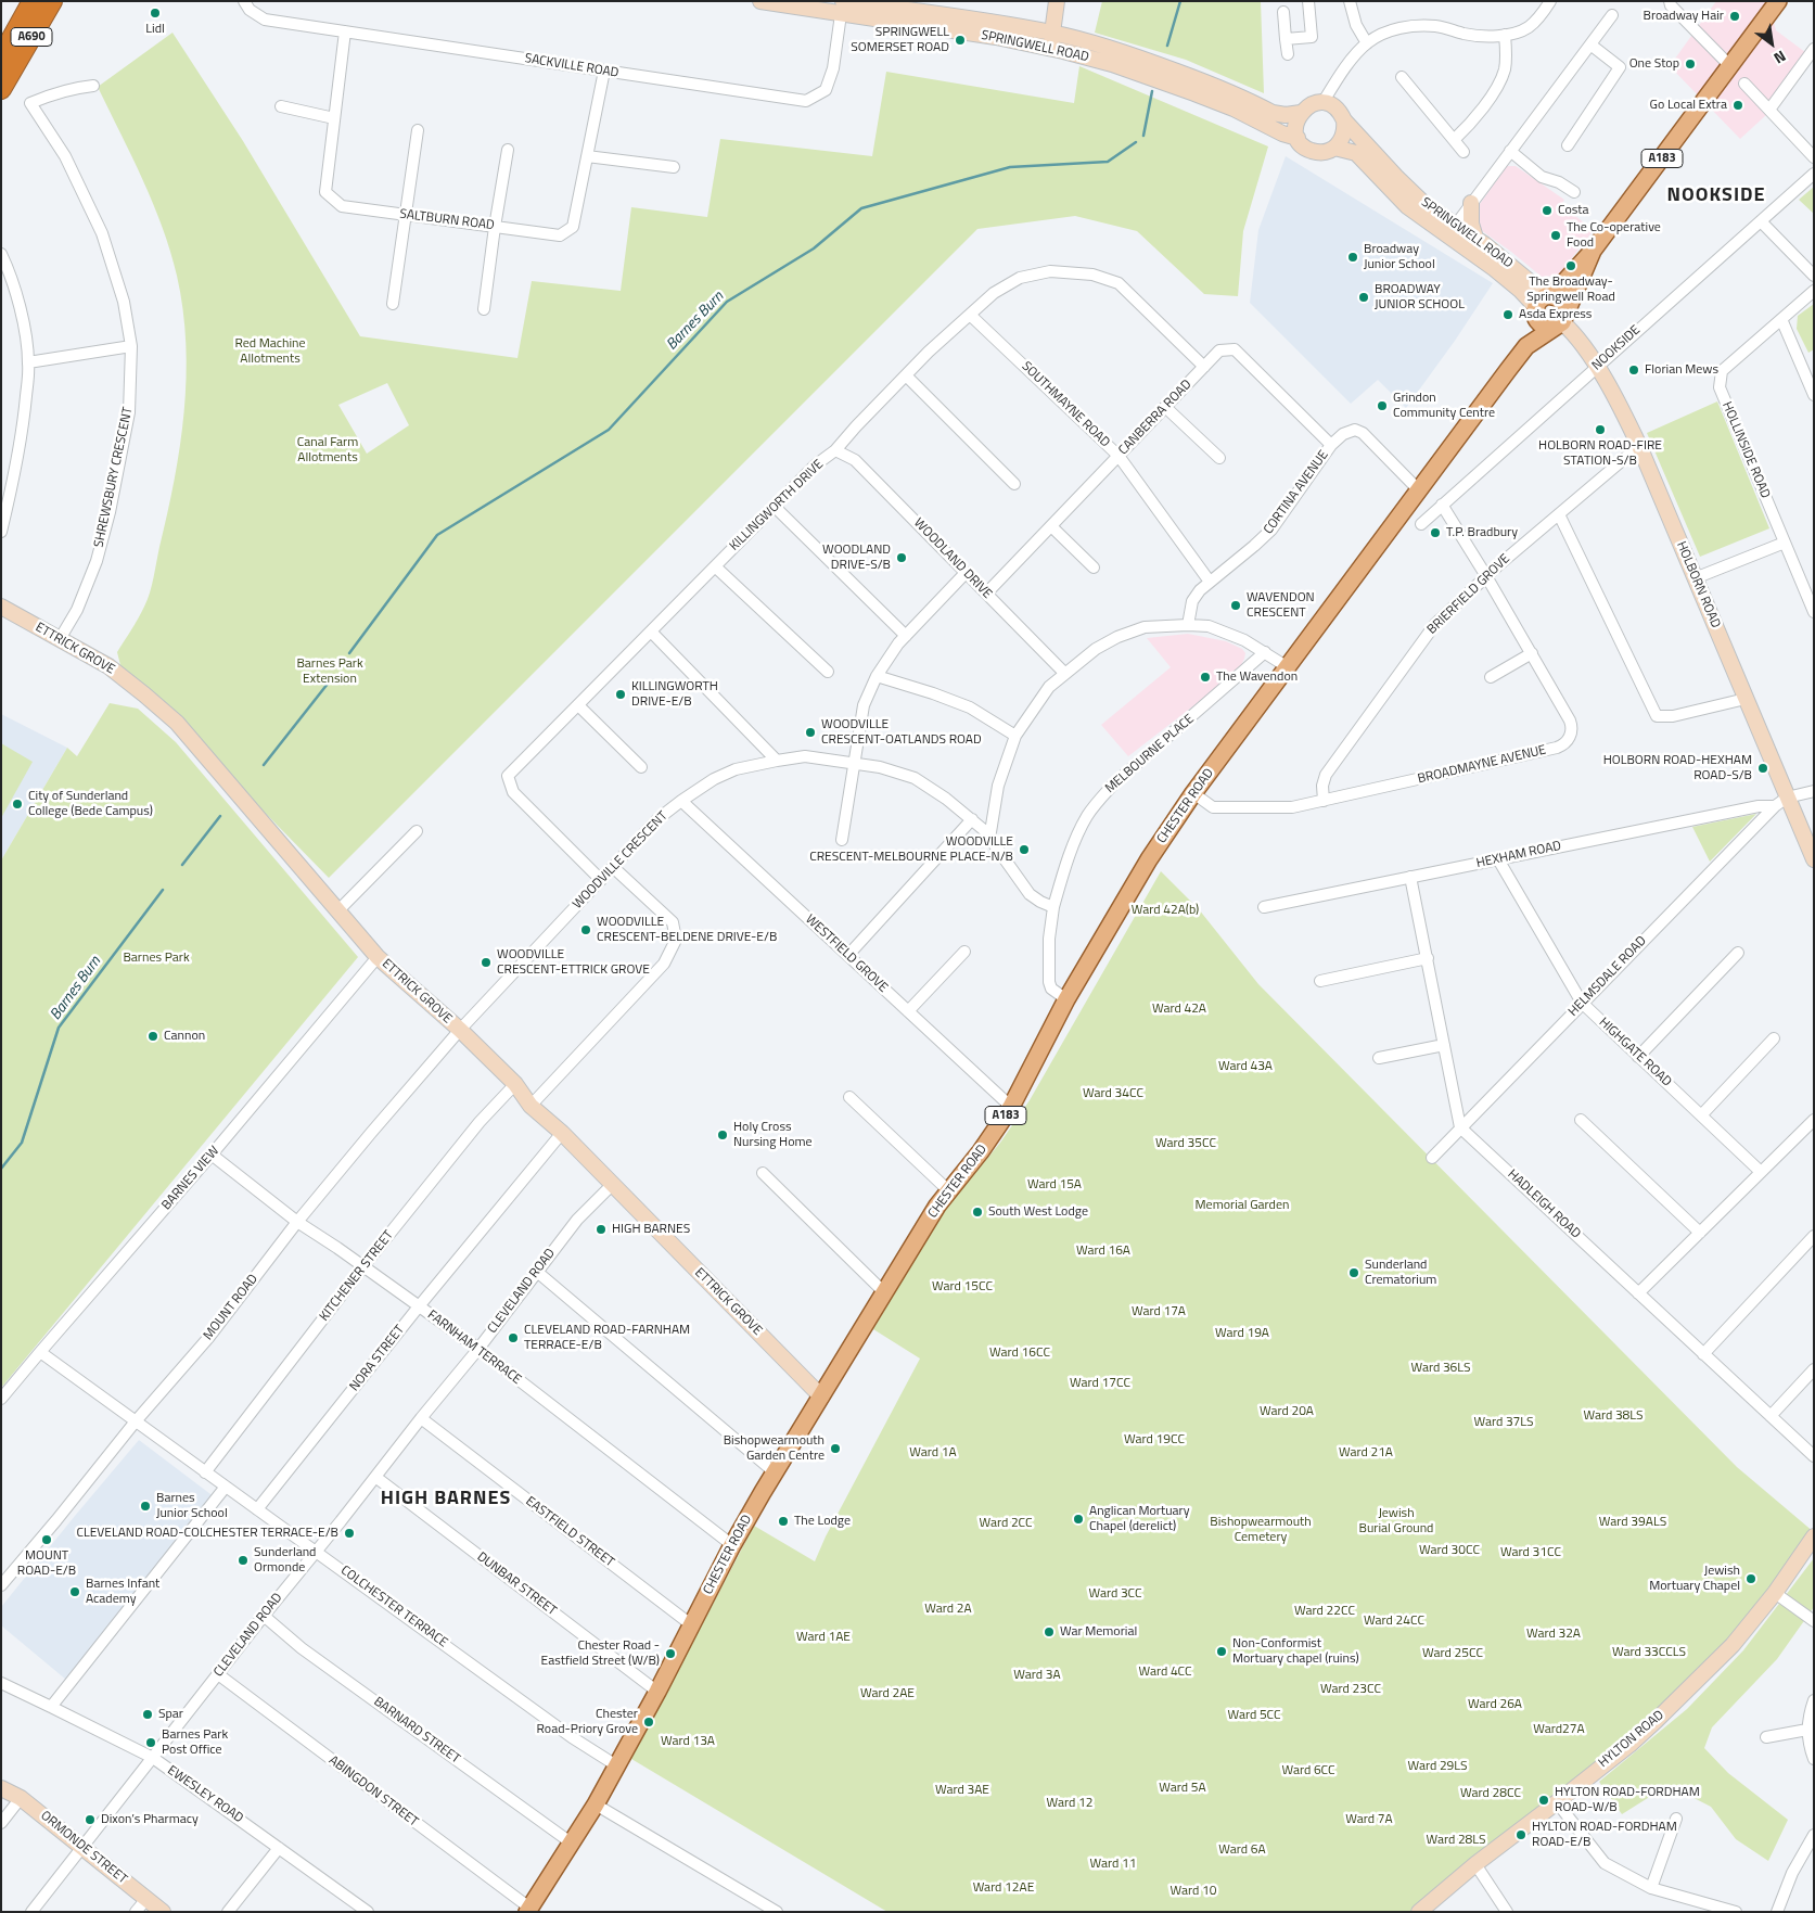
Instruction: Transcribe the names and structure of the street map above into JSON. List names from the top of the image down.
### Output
{
  "streets": {
    "highway": ["A690"],
    "main road": [
      "SPRINGWELL ROAD",
      "A183",
      "HOLBORN ROAD",
      "ETTRICK GROVE",
      "CHESTER ROAD",
      "HYLTON ROAD",
      "ORMONDE STREET"
    ],
    "street": [
      "SACKVILLE ROAD",
      "SALTBURN ROAD",
      "NOOKSIDE",
      "SOUTHMAYNE ROAD",
      "CANBERRA ROAD",
      "HOLLINSIDE ROAD",
      "SHREWSBURY CRESCENT",
      "CORTINA AVENUE",
      "KILLINGWORTH DRIVE",
      "WOODLAND DRIVE",
      "BRIERFIELD GROVE",
      "MELBOURNE PLACE",
      "BROADMAYNE AVENUE",
      "HEXHAM ROAD",
      "WOODVILLE CRESCENT",
      "WESTFIELD GROVE",
      "HELMSDALE ROAD",
      "HIGHGATE ROAD",
      "BARNES VIEW",
      "HADLEIGH ROAD",
      "KITCHENER STREET",
      "CLEVELAND ROAD",
      "MOUNT ROAD",
      "FARNHAM TERRACE",
      "NORA STREET",
      "EASTFIELD STREET",
      "DUNBAR STREET",
      "COLCHESTER TERRACE",
      "BARNARD STREET",
      "ABINGDON STREET",
      "EWESLEY ROAD"
    ]
  },
  "crossings": [
    ["SPRINGWELL ROAD", "SACKVILLE ROAD"],
    ["SPRINGWELL ROAD", "A183"],
    ["SPRINGWELL ROAD", "CHESTER ROAD"],
    ["SACKVILLE ROAD", "SALTBURN ROAD"],
    ["A183", "HOLBORN ROAD"],
    ["A183", "CHESTER ROAD"],
    ["NOOKSIDE", "HOLBORN ROAD"],
    ["NOOKSIDE", "BROADMAYNE AVENUE"],
    ["SOUTHMAYNE ROAD", "CANBERRA ROAD"],
    ["SOUTHMAYNE ROAD", "CORTINA AVENUE"],
    ["SOUTHMAYNE ROAD", "KILLINGWORTH DRIVE"],
    ["CANBERRA ROAD", "CORTINA AVENUE"],
    ["CANBERRA ROAD", "KILLINGWORTH DRIVE"],
    ["CANBERRA ROAD", "WOODLAND DRIVE"],
    ["SHREWSBURY CRESCENT", "ETTRICK GROVE"],
    ["CORTINA AVENUE", "CHESTER ROAD"],
    ["KILLINGWORTH DRIVE", "WOODLAND DRIVE"],
    ["KILLINGWORTH DRIVE", "WOODVILLE CRESCENT"],
    ["HOLBORN ROAD", "BRIERFIELD GROVE"],
    ["HOLBORN ROAD", "CHESTER ROAD"],
    ["HOLBORN ROAD", "HEXHAM ROAD"],
    ["HOLBORN ROAD", "HELMSDALE ROAD"],
    ["BRIERFIELD GROVE", "BROADMAYNE AVENUE"],
    ["ETTRICK GROVE", "CHESTER ROAD"],
    ["ETTRICK GROVE", "WOODVILLE CRESCENT"],
    ["ETTRICK GROVE", "BARNES VIEW"],
    ["ETTRICK GROVE", "KITCHENER STREET"],
    ["ETTRICK GROVE", "CLEVELAND ROAD"],
    ["ETTRICK GROVE", "MOUNT ROAD"],
    ["ETTRICK GROVE", "NORA STREET"],
    ["MELBOURNE PLACE", "WOODVILLE CRESCENT"],
    ["BROADMAYNE AVENUE", "CHESTER ROAD"],
    ["CHESTER ROAD", "WESTFIELD GROVE"],
    ["CHESTER ROAD", "FARNHAM TERRACE"],
    ["CHESTER ROAD", "EASTFIELD STREET"],
    ["CHESTER ROAD", "DUNBAR STREET"],
    ["CHESTER ROAD", "COLCHESTER TERRACE"],
    ["CHESTER ROAD", "BARNARD STREET"],
    ["CHESTER ROAD", "ABINGDON STREET"],
    ["HEXHAM ROAD", "HELMSDALE ROAD"],
    ["HEXHAM ROAD", "HIGHGATE ROAD"],
    ["WOODVILLE CRESCENT", "WESTFIELD GROVE"],
    ["WOODVILLE CRESCENT", "MOUNT ROAD"],
    ["HELMSDALE ROAD", "HIGHGATE ROAD"],
    ["HELMSDALE ROAD", "HADLEIGH ROAD"],
    ["BARNES VIEW", "FARNHAM TERRACE"],
    ["BARNES VIEW", "COLCHESTER TERRACE"],
    ["KITCHENER STREET", "FARNHAM TERRACE"],
    ["KITCHENER STREET", "COLCHESTER TERRACE"],
    ["CLEVELAND ROAD", "FARNHAM TERRACE"],
    ["CLEVELAND ROAD", "EASTFIELD STREET"],
    ["CLEVELAND ROAD", "DUNBAR STREET"],
    ["CLEVELAND ROAD", "COLCHESTER TERRACE"],
    ["CLEVELAND ROAD", "BARNARD STREET"],
    ["CLEVELAND ROAD", "ABINGDON STREET"],
    ["CLEVELAND ROAD", "EWESLEY ROAD"],
    ["CLEVELAND ROAD", "ORMONDE STREET"],
    ["MOUNT ROAD", "FARNHAM TERRACE"],
    ["MOUNT ROAD", "COLCHESTER TERRACE"],
    ["FARNHAM TERRACE", "NORA STREET"],
    ["NORA STREET", "COLCHESTER TERRACE"]
  ],
  "districts": ["NOOKSIDE", "HIGH BARNES"],
  "water": ["Barnes Burn"],
  "parks": [
    "Red Machine Allotments",
    "Canal Farm Allotments",
    "Barnes Park Extension",
    "Ward 42A(b)",
    "Barnes Park",
    "Ward 42A",
    "Ward 43A",
    "Ward 34CC",
    "Ward 35CC",
    "Ward 15A",
    "Memorial Garden",
    "Ward 16A",
    "Ward 15CC",
    "Ward 17A",
    "Ward 19A",
    "Ward 16CC",
    "Ward 36LS",
    "Ward 17CC",
    "Ward 20A",
    "Ward 38LS",
    "Ward 37LS",
    "Ward 19CC",
    "Ward 1A",
    "Ward 21A",
    "Jewish Burial Ground",
    "Bishopwearmouth Cemetery",
    "Ward 39ALS",
    "Ward 2CC",
    "Ward 30CC",
    "Ward 31CC",
    "Ward 3CC",
    "Ward 2A",
    "Ward 22CC",
    "Ward 24CC",
    "Ward 32A",
    "Ward 1AE",
    "Ward 33CCLS",
    "Ward 25CC",
    "Ward 4CC",
    "Ward 3A",
    "Ward 23CC",
    "Ward 2AE",
    "Ward 26A",
    "Ward 5CC",
    "Ward27A",
    "Ward 13A",
    "Ward 29LS",
    "Ward 6CC",
    "Ward 5A",
    "Ward 3AE",
    "Ward 28CC",
    "Ward 12",
    "Ward 7A",
    "Ward 28LS",
    "Ward 6A",
    "Ward 11",
    "Ward 12AE",
    "Ward 10"
  ],
  "places": [
    "Lidl",
    "Broadway Hair",
    "SPRINGWELL SOMERSET ROAD",
    "One Stop",
    "Go Local Extra",
    "Costa",
    "The Co-operative Food",
    "Broadway Junior School",
    "The Broadway- Springwell Road",
    "BROADWAY JUNIOR SCHOOL",
    "Asda Express",
    "Florian Mews",
    "Grindon Community Centre",
    "HOLBORN ROAD-FIRE STATION-S/B",
    "T.P. Bradbury",
    "WOODLAND DRIVE-S/B",
    "WAVENDON CRESCENT",
    "The Wavendon",
    "KILLINGWORTH DRIVE-E/B",
    "WOODVILLE CRESCENT-OATLANDS ROAD",
    "HOLBORN ROAD-HEXHAM ROAD-S/B",
    "City of Sunderland College (Bede Campus)",
    "WOODVILLE CRESCENT-MELBOURNE PLACE-N/B",
    "WOODVILLE CRESCENT-BELDENE DRIVE-E/B",
    "WOODVILLE CRESCENT-ETTRICK GROVE",
    "Cannon",
    "Holy Cross Nursing Home",
    "South West Lodge",
    "HIGH BARNES",
    "Sunderland Crematorium",
    "CLEVELAND ROAD-FARNHAM TERRACE-E/B",
    "Bishopwearmouth Garden Centre",
    "Barnes Junior School",
    "Anglican Mortuary Chapel (derelict)",
    "The Lodge",
    "CLEVELAND ROAD-COLCHESTER TERRACE-E/B",
    "MOUNT ROAD-E/B",
    "Sunderland Ormonde",
    "Jewish Mortuary Chapel",
    "Barnes Infant Academy",
    "War Memorial",
    "Non-Conformist Mortuary chapel (ruins)",
    "Chester Road - Eastfield Street (W/B)",
    "Spar",
    "Chester Road-Priory Grove",
    "Barnes Park Post Office",
    "HYLTON ROAD-FORDHAM ROAD-W/B",
    "Dixon’s Pharmacy",
    "HYLTON ROAD-FORDHAM ROAD-E/B"
  ],
  "north": "bottom right"
}
